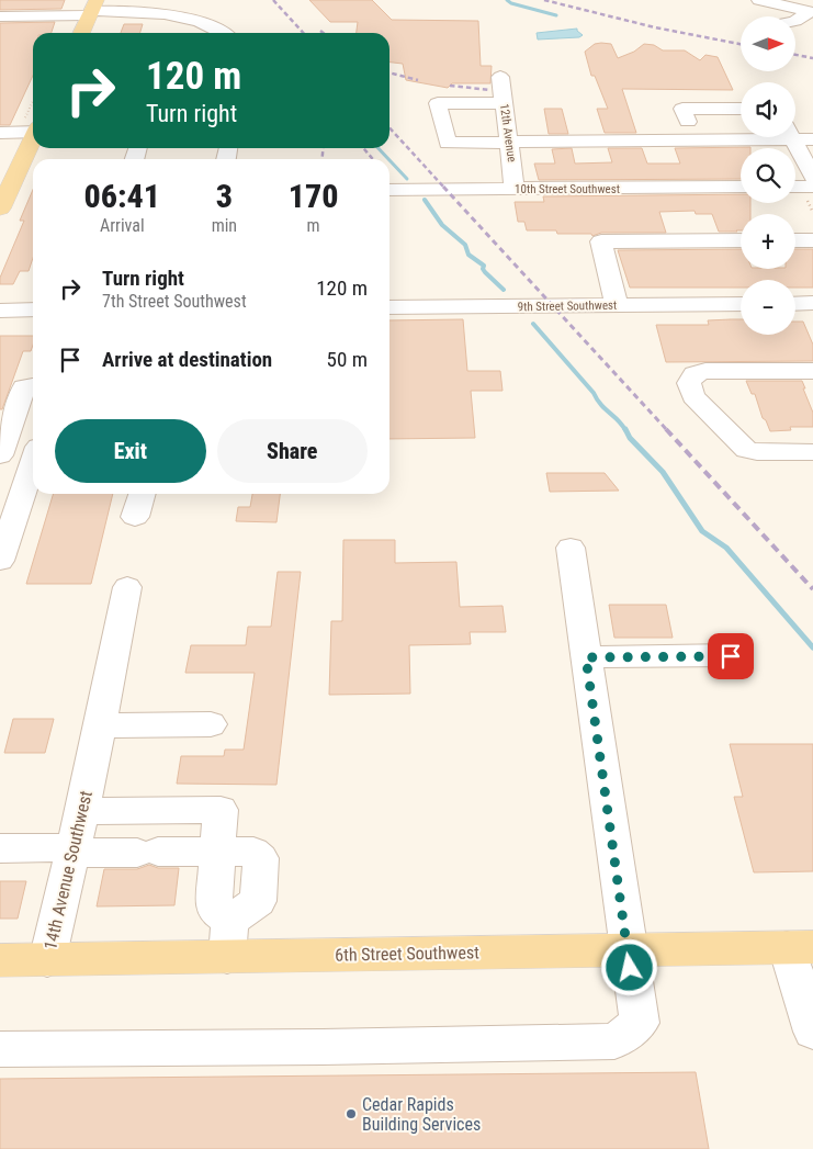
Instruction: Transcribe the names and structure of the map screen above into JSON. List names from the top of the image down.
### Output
{
  "streets": {
    "main road": ["6th Street Southwest"],
    "street": [
      "12th Avenue",
      "10th Street Southwest",
      "9th Street Southwest",
      "14th Avenue Southwest"
    ]
  },
  "crossings": [
    ["12th Avenue", "10th Street Southwest"],
    ["14th Avenue Southwest", "6th Street Southwest"]
  ],
  "places": ["Cedar Rapids Building Services"],
  "north": "right",
  "page": {
    "map_buttons": ["+", "−"],
    "turn": ["120 m", "Turn right"],
    "eta": [
      "06:41",
      "Arrival",
      "3",
      "min",
      "170",
      "m"
    ],
    "list": [
      {
        "name": "Turn right",
        "note": "7th Street Southwest",
        "value": "120 m"
      },
      {
        "name": "Arrive at destination",
        "value": "50 m"
      }
    ],
    "buttons": ["Exit", "Share"]
  }
}
